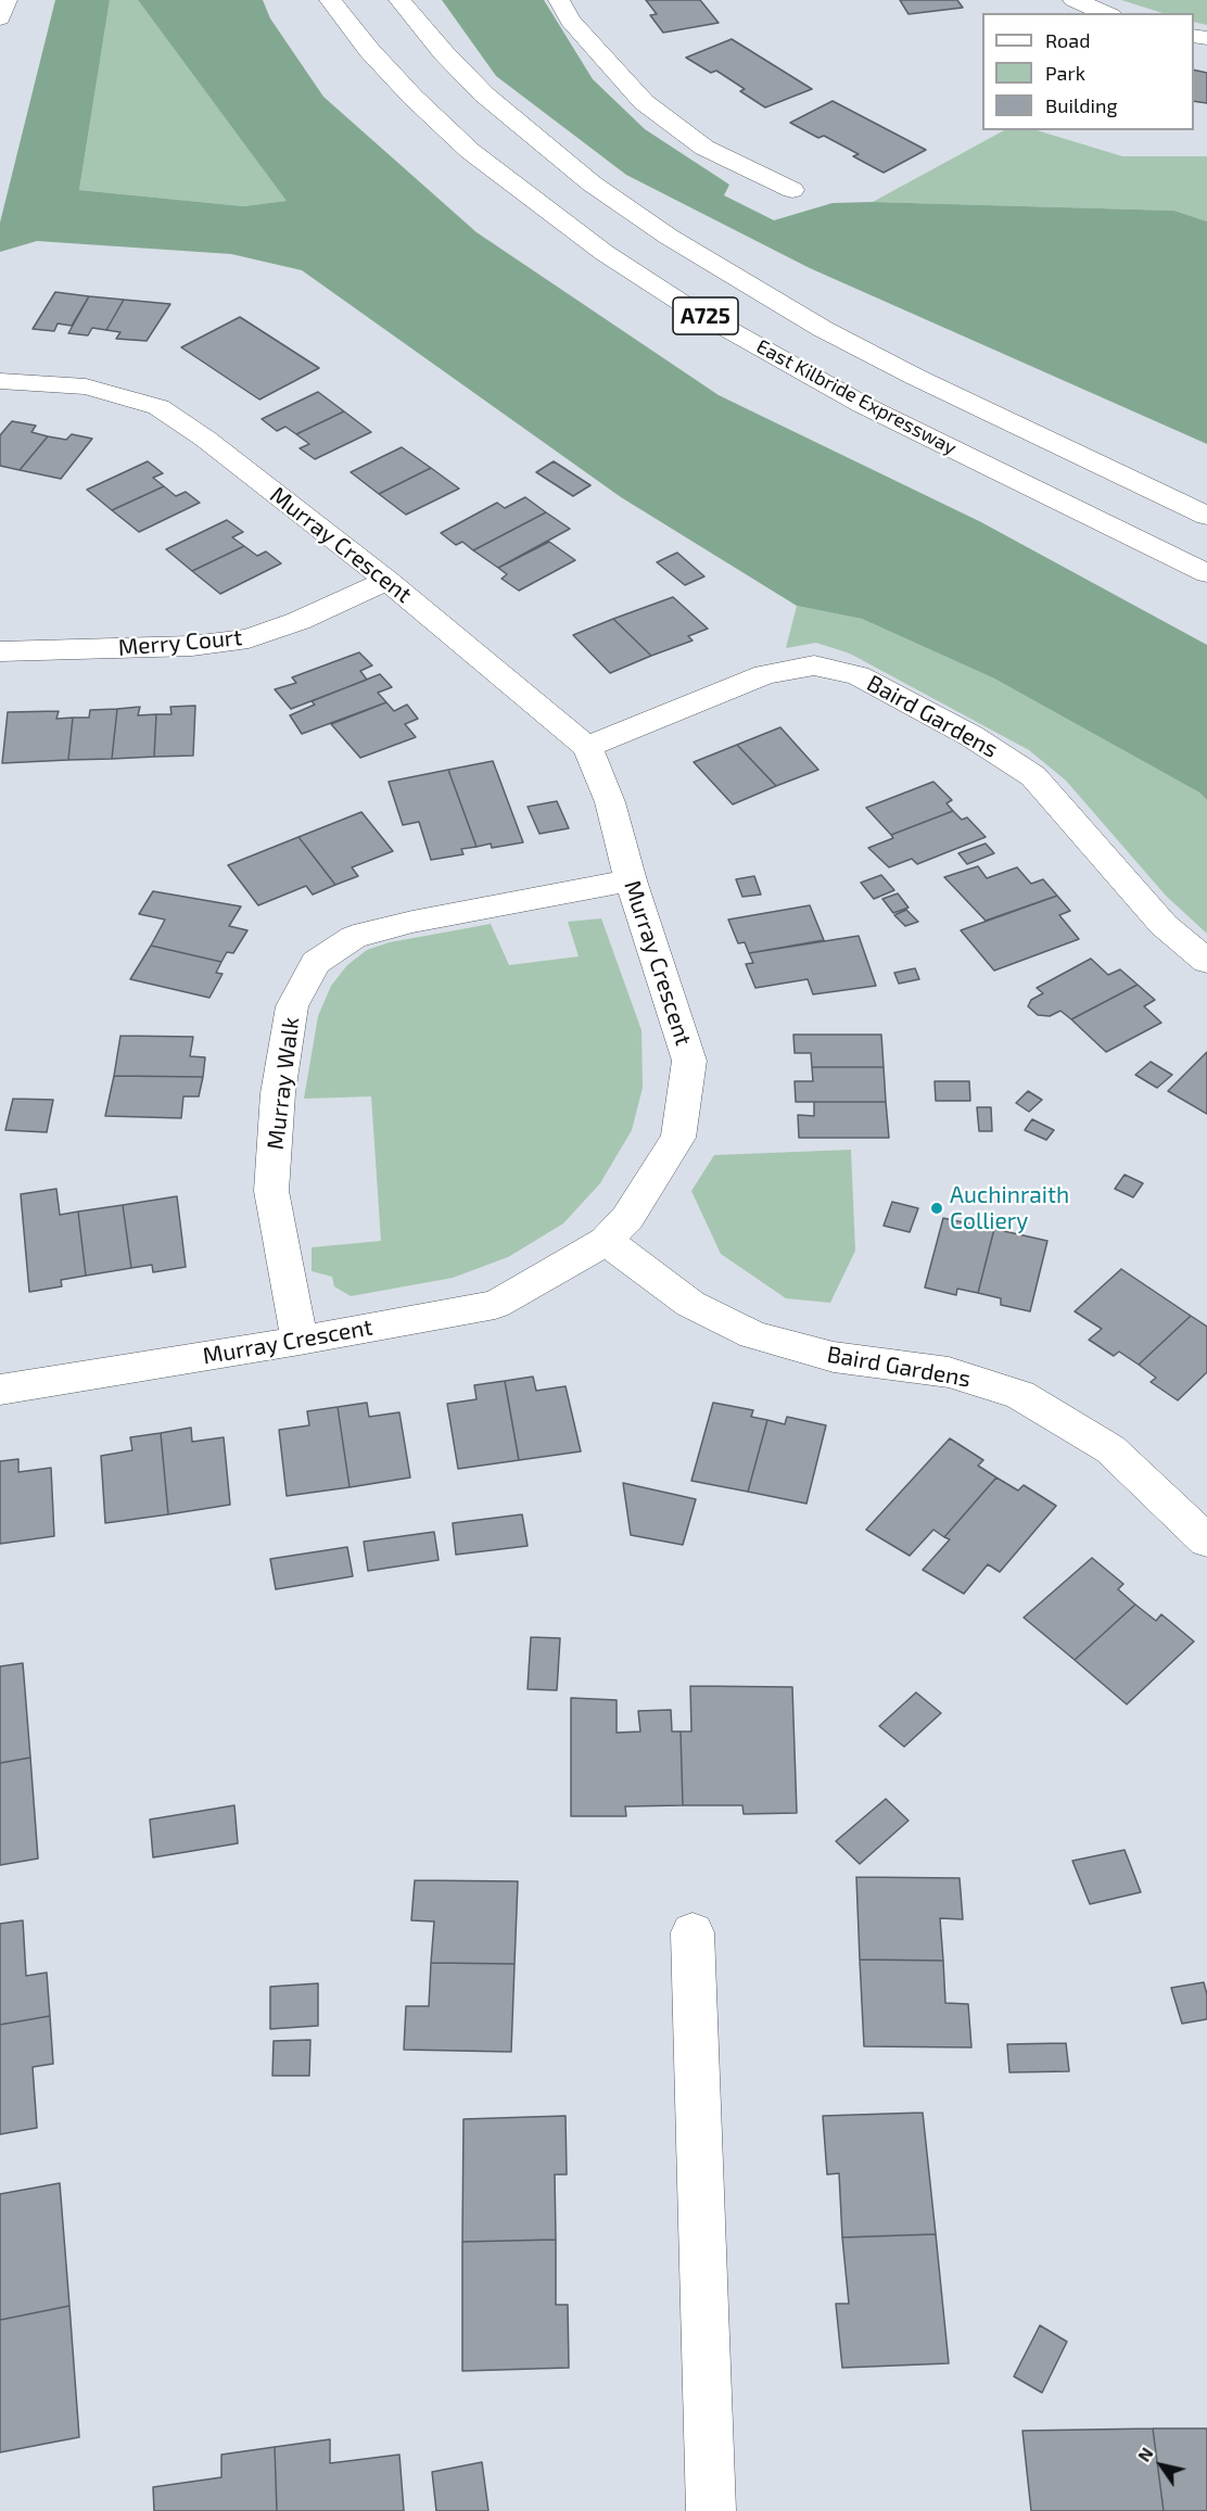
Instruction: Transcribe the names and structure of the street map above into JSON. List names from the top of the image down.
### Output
{
  "streets": {
    "main road": [
      "A725",
      "East Kilbride Expressway",
      "Murray Crescent",
      "Merry Court",
      "Baird Gardens",
      "Murray Walk"
    ]
  },
  "crossings": [
    ["A725", "East Kilbride Expressway"],
    ["Murray Crescent", "Merry Court"],
    ["Murray Crescent", "Baird Gardens"],
    ["Murray Crescent", "Murray Walk"]
  ],
  "places": ["Auchinraith Colliery"],
  "legend": ["Road", "Park", "Building"],
  "north": "top left"
}
